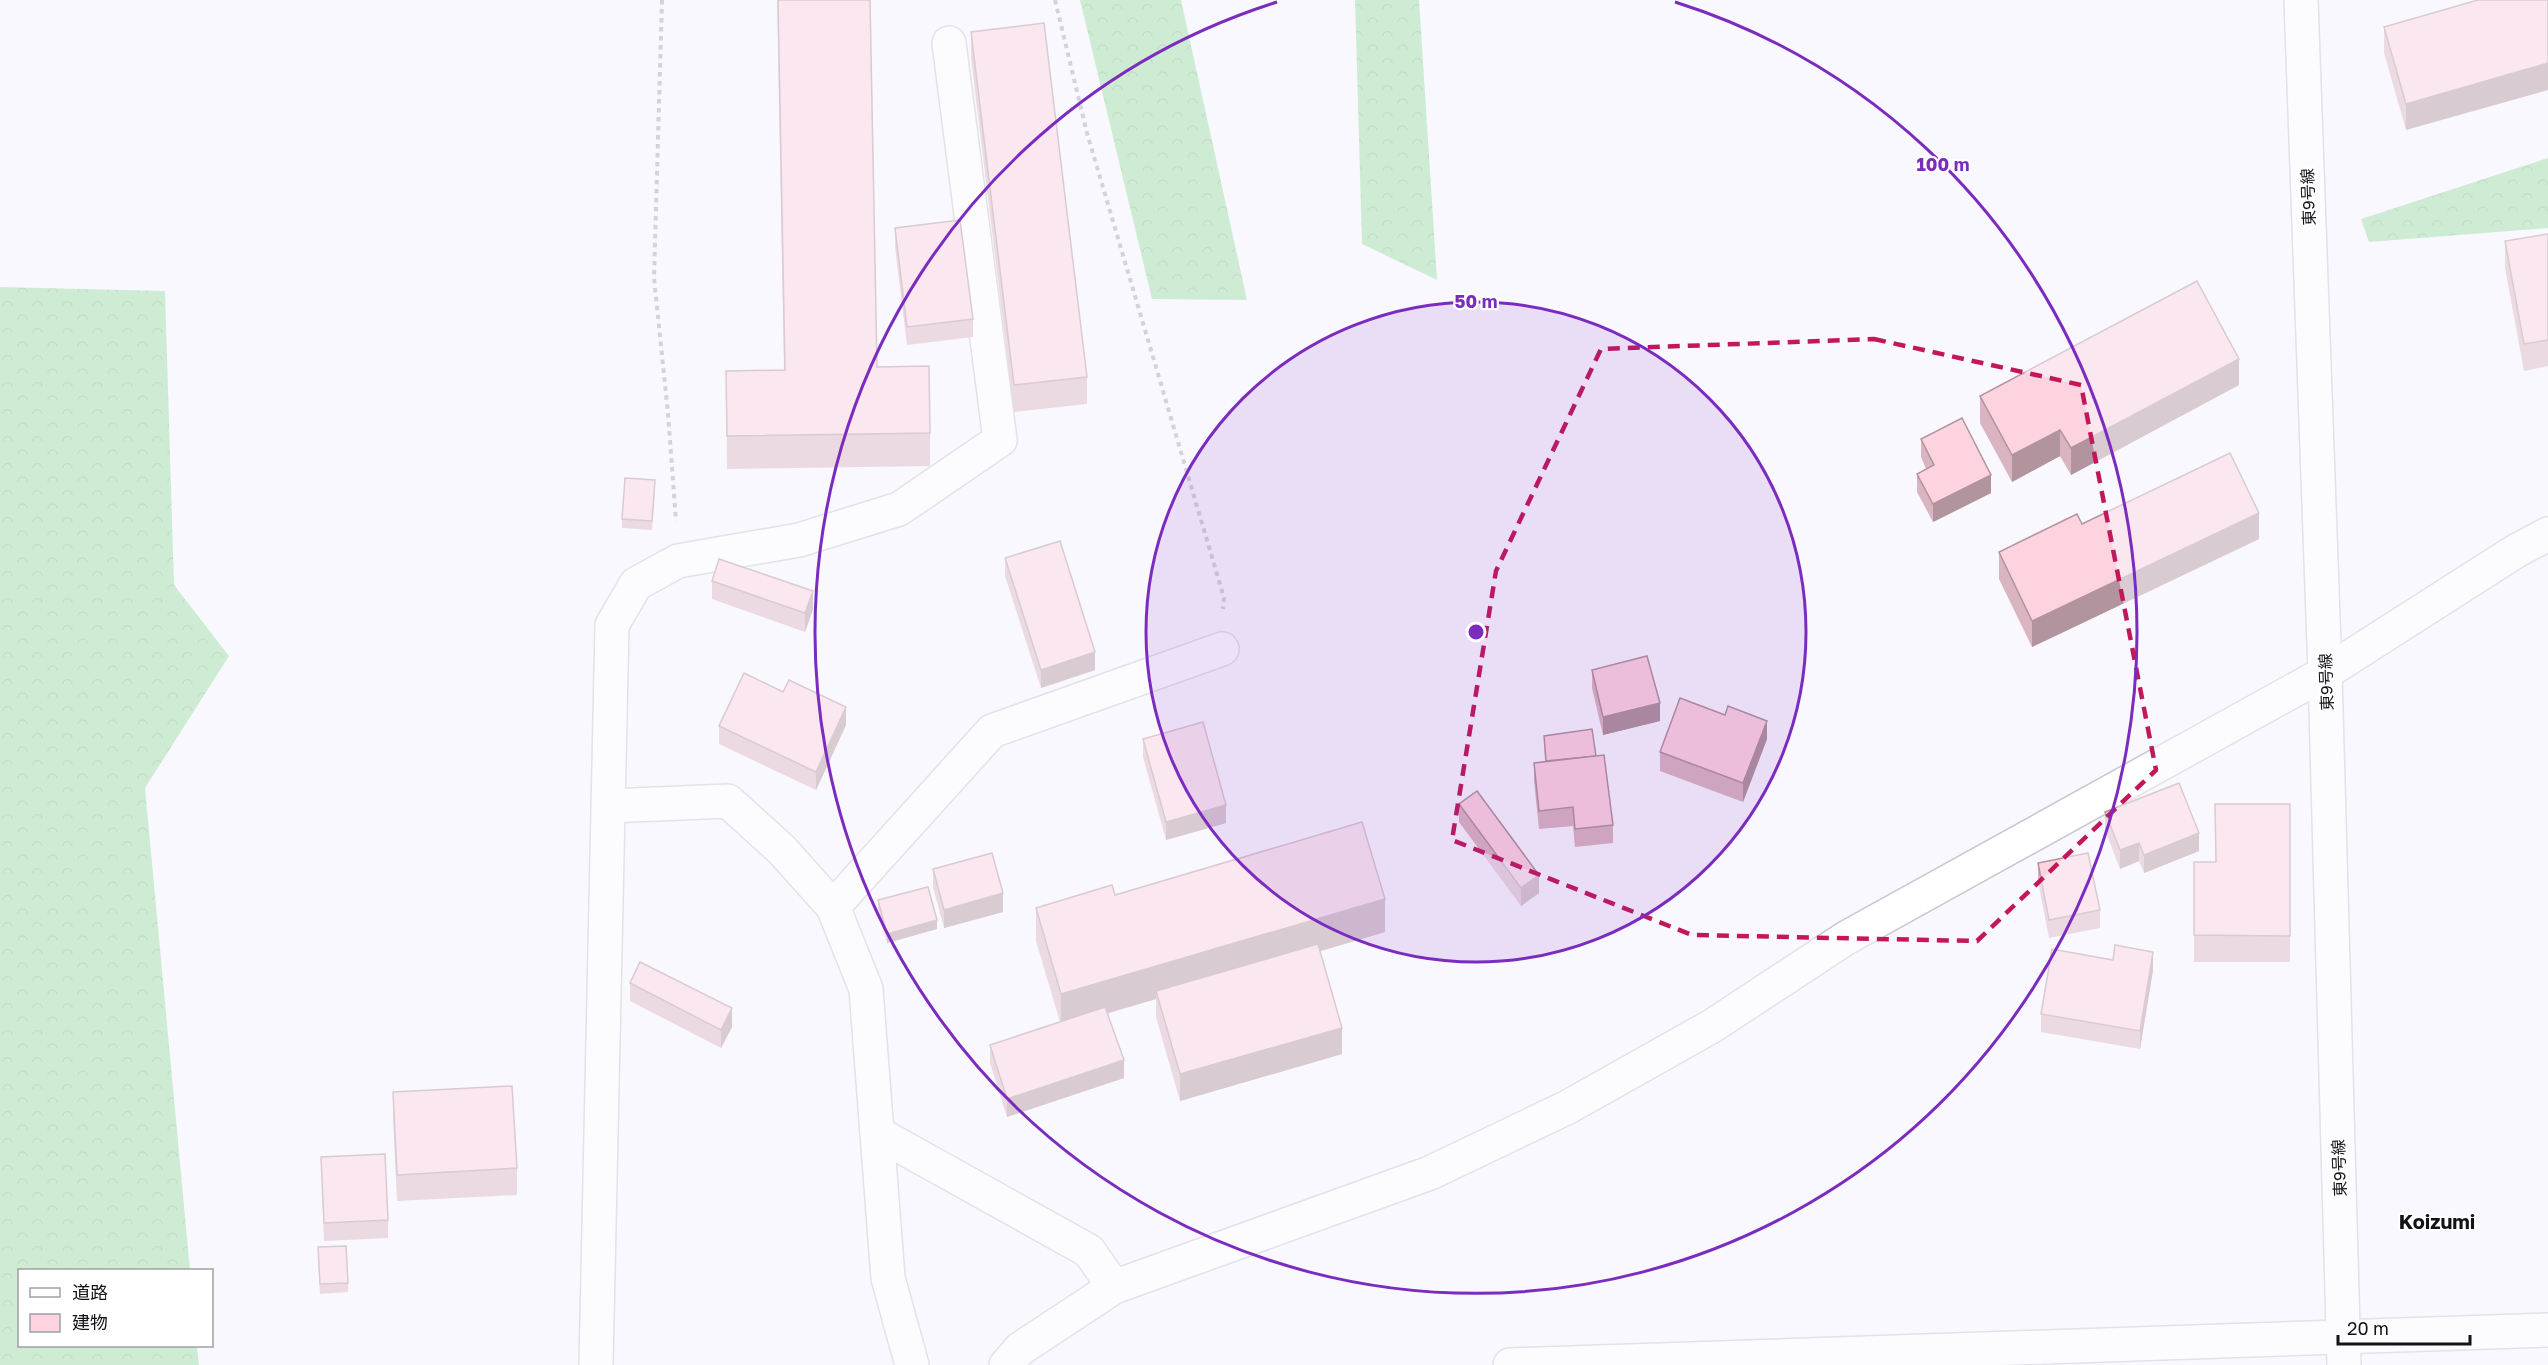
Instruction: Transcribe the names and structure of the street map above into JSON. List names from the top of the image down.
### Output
{
  "streets": {
    "street": ["東9号線"]
  },
  "districts": ["Koizumi"],
  "legend": ["道路", "建物"],
  "scale_bar": "20 m",
  "rings": ["100 m", "50 m"]
}
